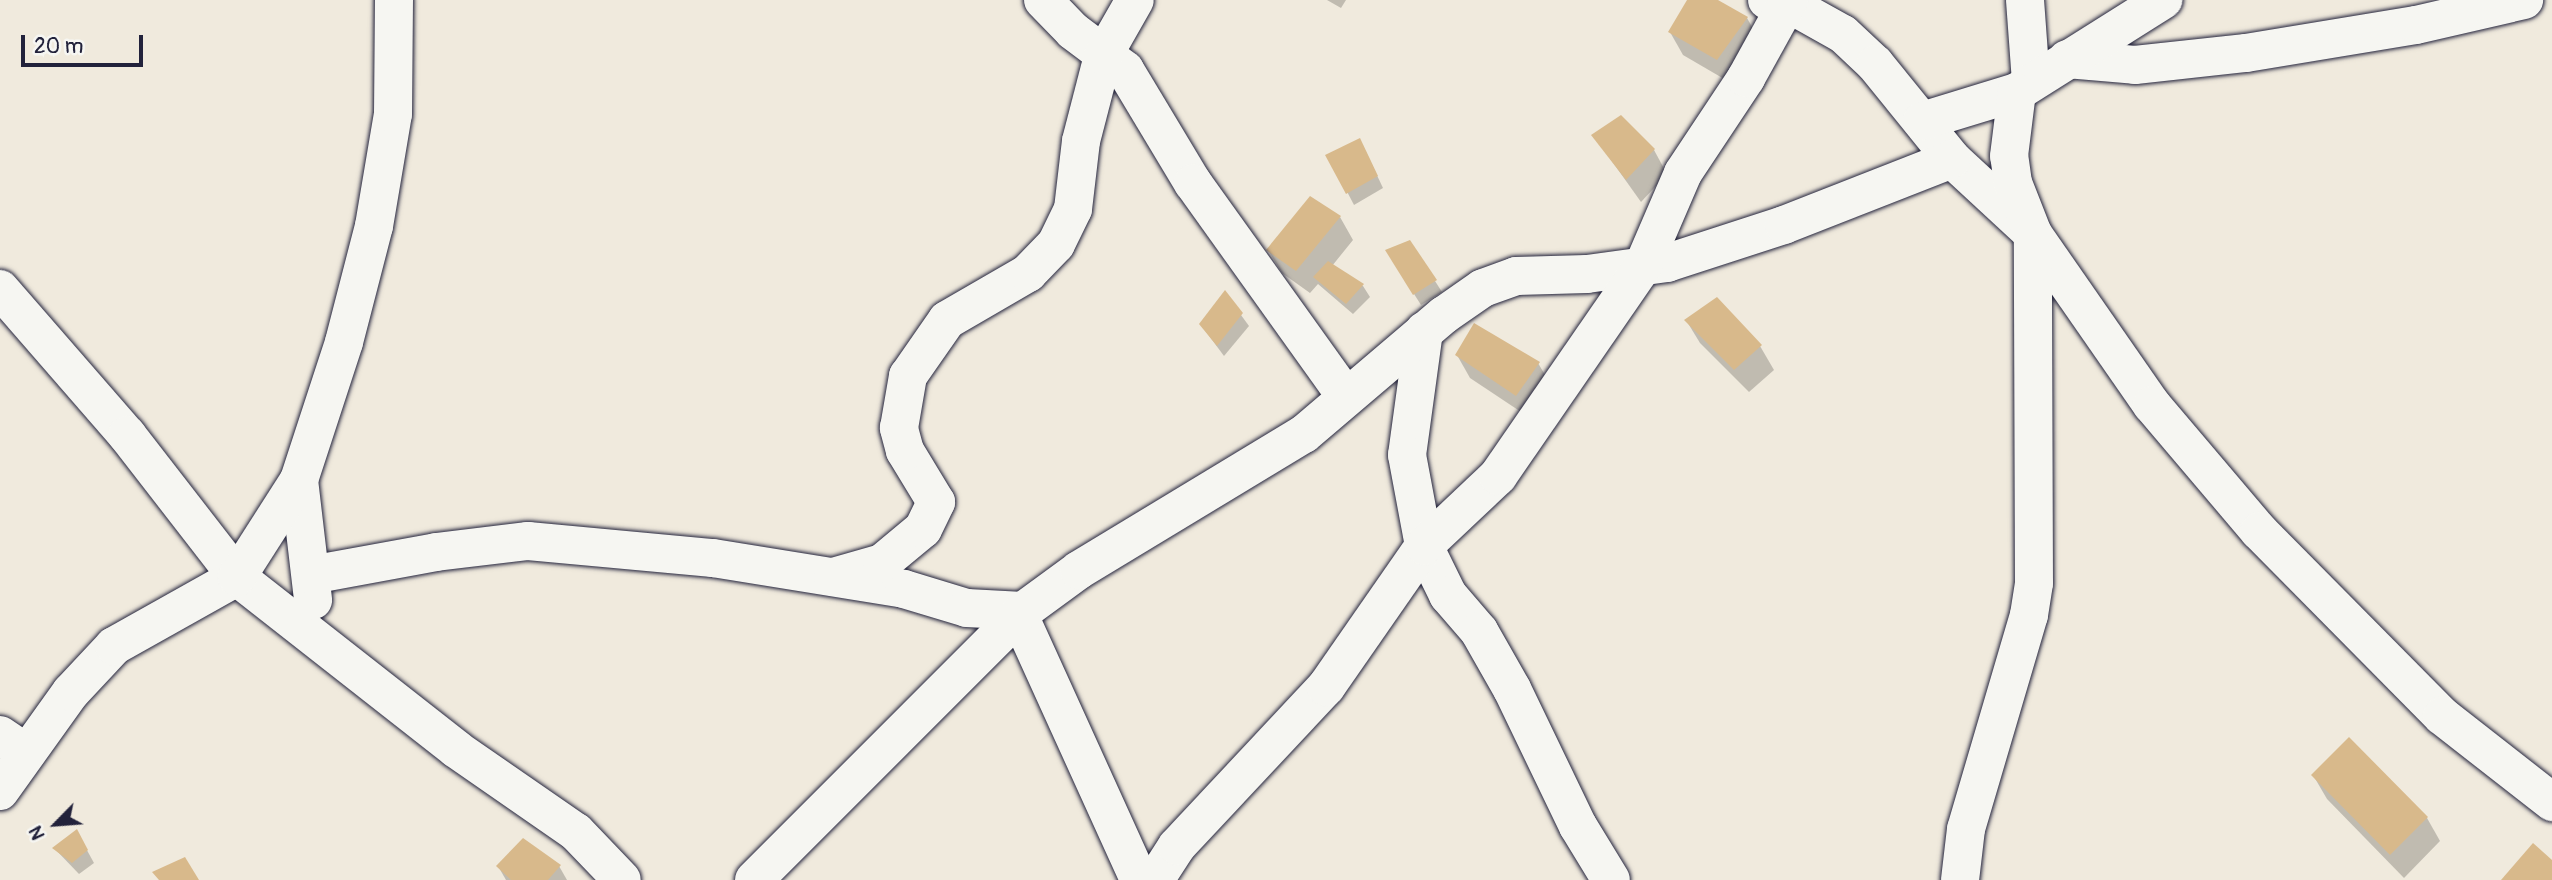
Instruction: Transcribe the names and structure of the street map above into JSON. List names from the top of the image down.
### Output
{
  "scale_bar": "20 m",
  "north": "bottom left"
}
